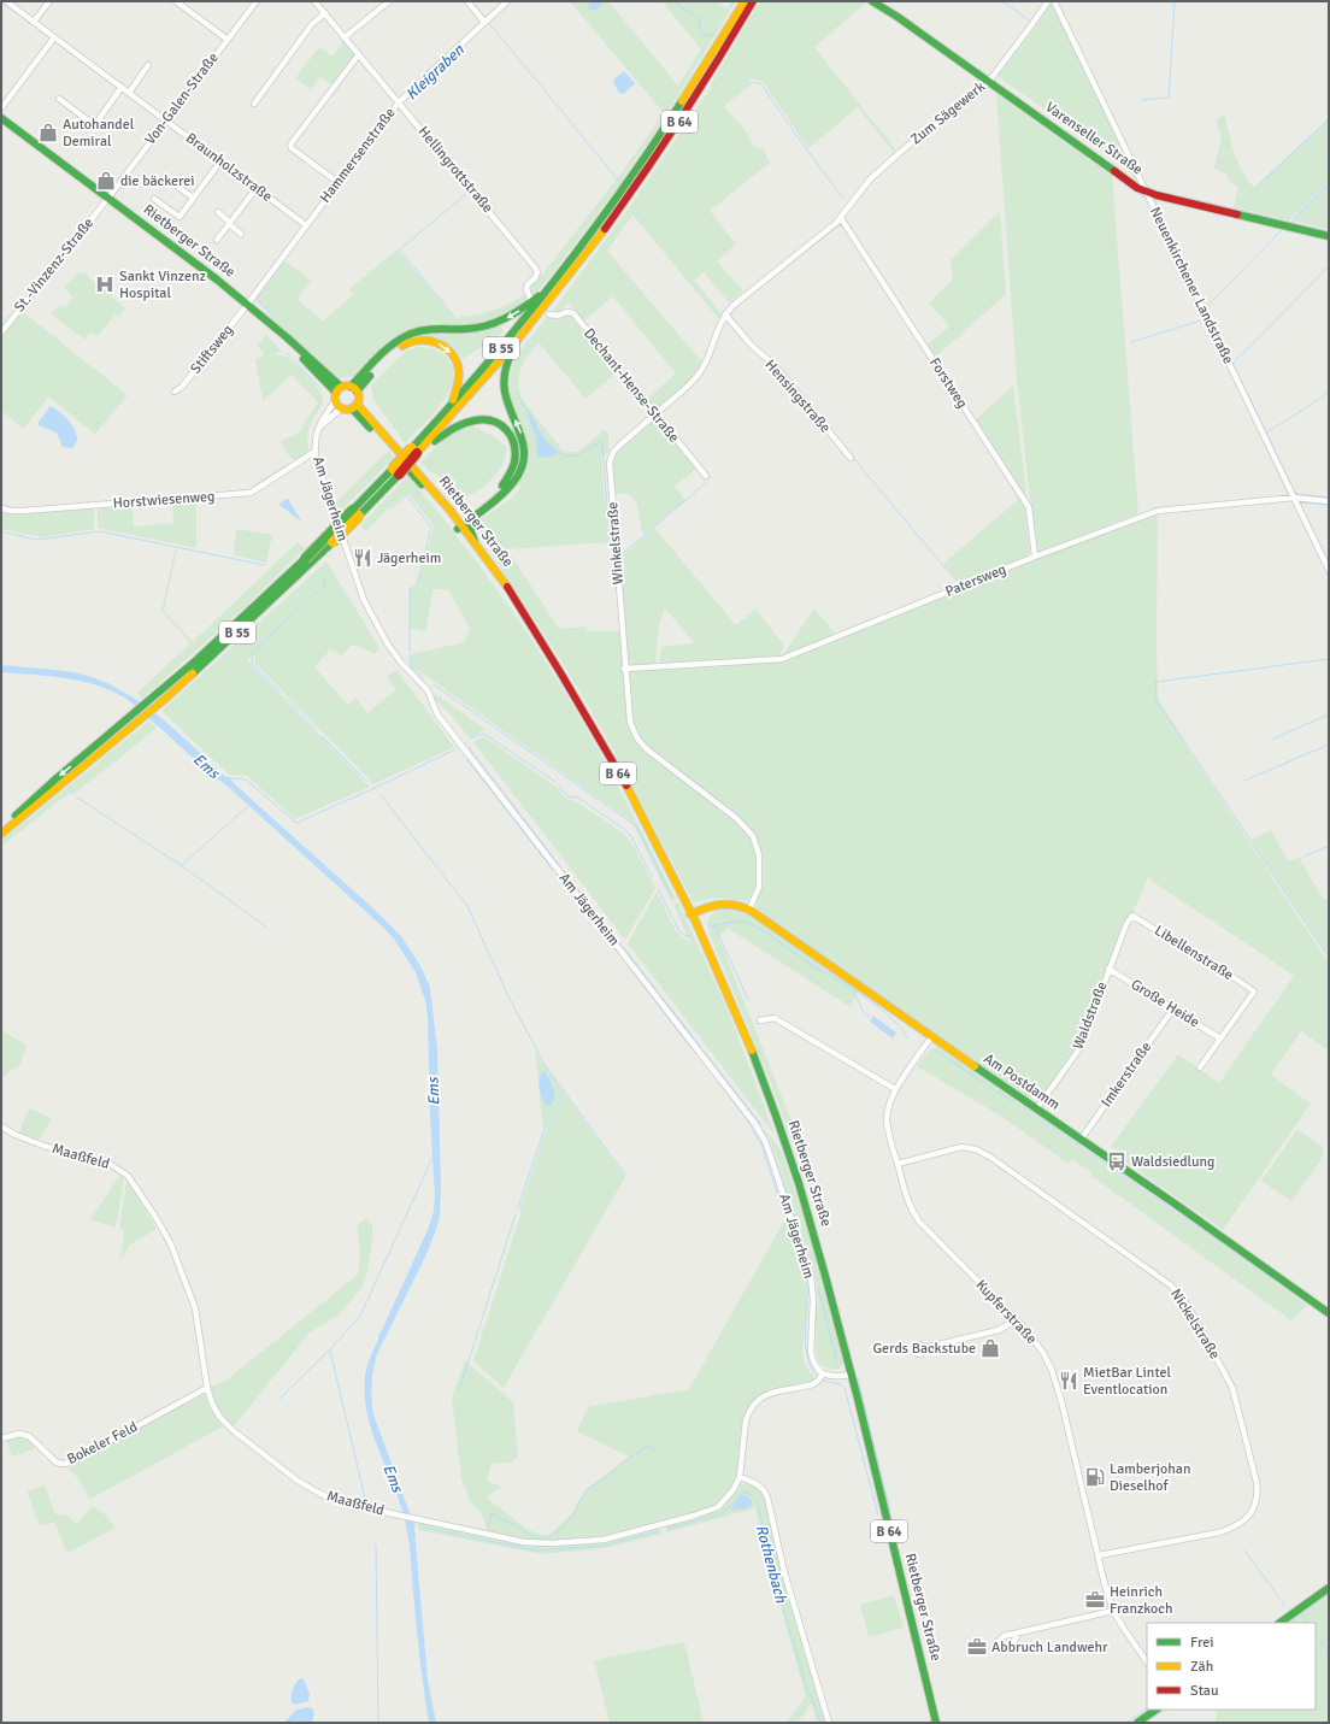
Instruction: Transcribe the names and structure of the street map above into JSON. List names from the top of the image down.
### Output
{
  "streets": {
    "main road": [
      "B 64",
      "Varenseller Straße",
      "Rietberger Straße",
      "B 55",
      "Am Postdamm"
    ],
    "street": [
      "Von-Galen-Straße",
      "Zum Sägewerk",
      "Hammersenstraße",
      "Braunholzstraße",
      "Hellingrottstraße",
      "St.-Vinzenz-Straße",
      "Neuenkirchener Landstraße",
      "Stiftsweg",
      "Forstweg",
      "Dechant-Hense-Straße",
      "Hensingstraße",
      "Am Jägerheim",
      "Horstwiesenweg",
      "Winkelstraße",
      "Patersweg",
      "Libellenstraße",
      "Große Heide",
      "Waldstraße",
      "Imkerstraße",
      "Maaßfeld",
      "Kupferstraße",
      "Nickelstraße",
      "Bokeler Feld"
    ]
  },
  "crossings": [
    ["Von-Galen-Straße", "Braunholzstraße"],
    ["Von-Galen-Straße", "Rietberger Straße"],
    ["Von-Galen-Straße", "St.-Vinzenz-Straße"],
    ["Zum Sägewerk", "Varenseller Straße"],
    ["Zum Sägewerk", "Forstweg"],
    ["Zum Sägewerk", "Winkelstraße"],
    ["B 64", "Rietberger Straße"],
    ["B 64", "B 55"],
    ["B 64", "Am Jägerheim"],
    ["Varenseller Straße", "Neuenkirchener Landstraße"],
    ["Hammersenstraße", "Braunholzstraße"],
    ["Hammersenstraße", "Hellingrottstraße"],
    ["Hammersenstraße", "Rietberger Straße"],
    ["Hammersenstraße", "Stiftsweg"],
    ["Rietberger Straße", "St.-Vinzenz-Straße"],
    ["Rietberger Straße", "B 55"],
    ["Rietberger Straße", "Stiftsweg"],
    ["Rietberger Straße", "Am Jägerheim"],
    ["Rietberger Straße", "Am Postdamm"],
    ["Neuenkirchener Landstraße", "Patersweg"],
    ["B 55", "Am Jägerheim"],
    ["Forstweg", "Winkelstraße"],
    ["Forstweg", "Patersweg"],
    ["Dechant-Hense-Straße", "Winkelstraße"],
    ["Hensingstraße", "Winkelstraße"],
    ["Am Jägerheim", "Horstwiesenweg"],
    ["Am Jägerheim", "Maaßfeld"],
    ["Winkelstraße", "Patersweg"],
    ["Winkelstraße", "Am Postdamm"],
    ["Libellenstraße", "Große Heide"],
    ["Libellenstraße", "Waldstraße"],
    ["Große Heide", "Waldstraße"],
    ["Große Heide", "Imkerstraße"],
    ["Waldstraße", "Am Postdamm"],
    ["Imkerstraße", "Am Postdamm"],
    ["Am Postdamm", "Kupferstraße"],
    ["Maaßfeld", "Bokeler Feld"],
    ["Kupferstraße", "Nickelstraße"]
  ],
  "water": ["Kleigraben", "Ems", "Rothenbach"],
  "places": {
    "shop": ["Autohandel Demiral", "die bäckerei", "Gerds Backstube"],
    "hospital": ["Sankt Vinzenz Hospital"],
    "restaurant": ["Jägerheim", "MietBar Lintel Eventlocation"],
    "bus stop": ["Waldsiedlung"],
    "fuel station": ["Lamberjohan Dieselhof"],
    "office": ["Heinrich Franzkoch", "Abbruch Landwehr"]
  },
  "legend": ["Frei", "Zäh", "Stau"]
}
